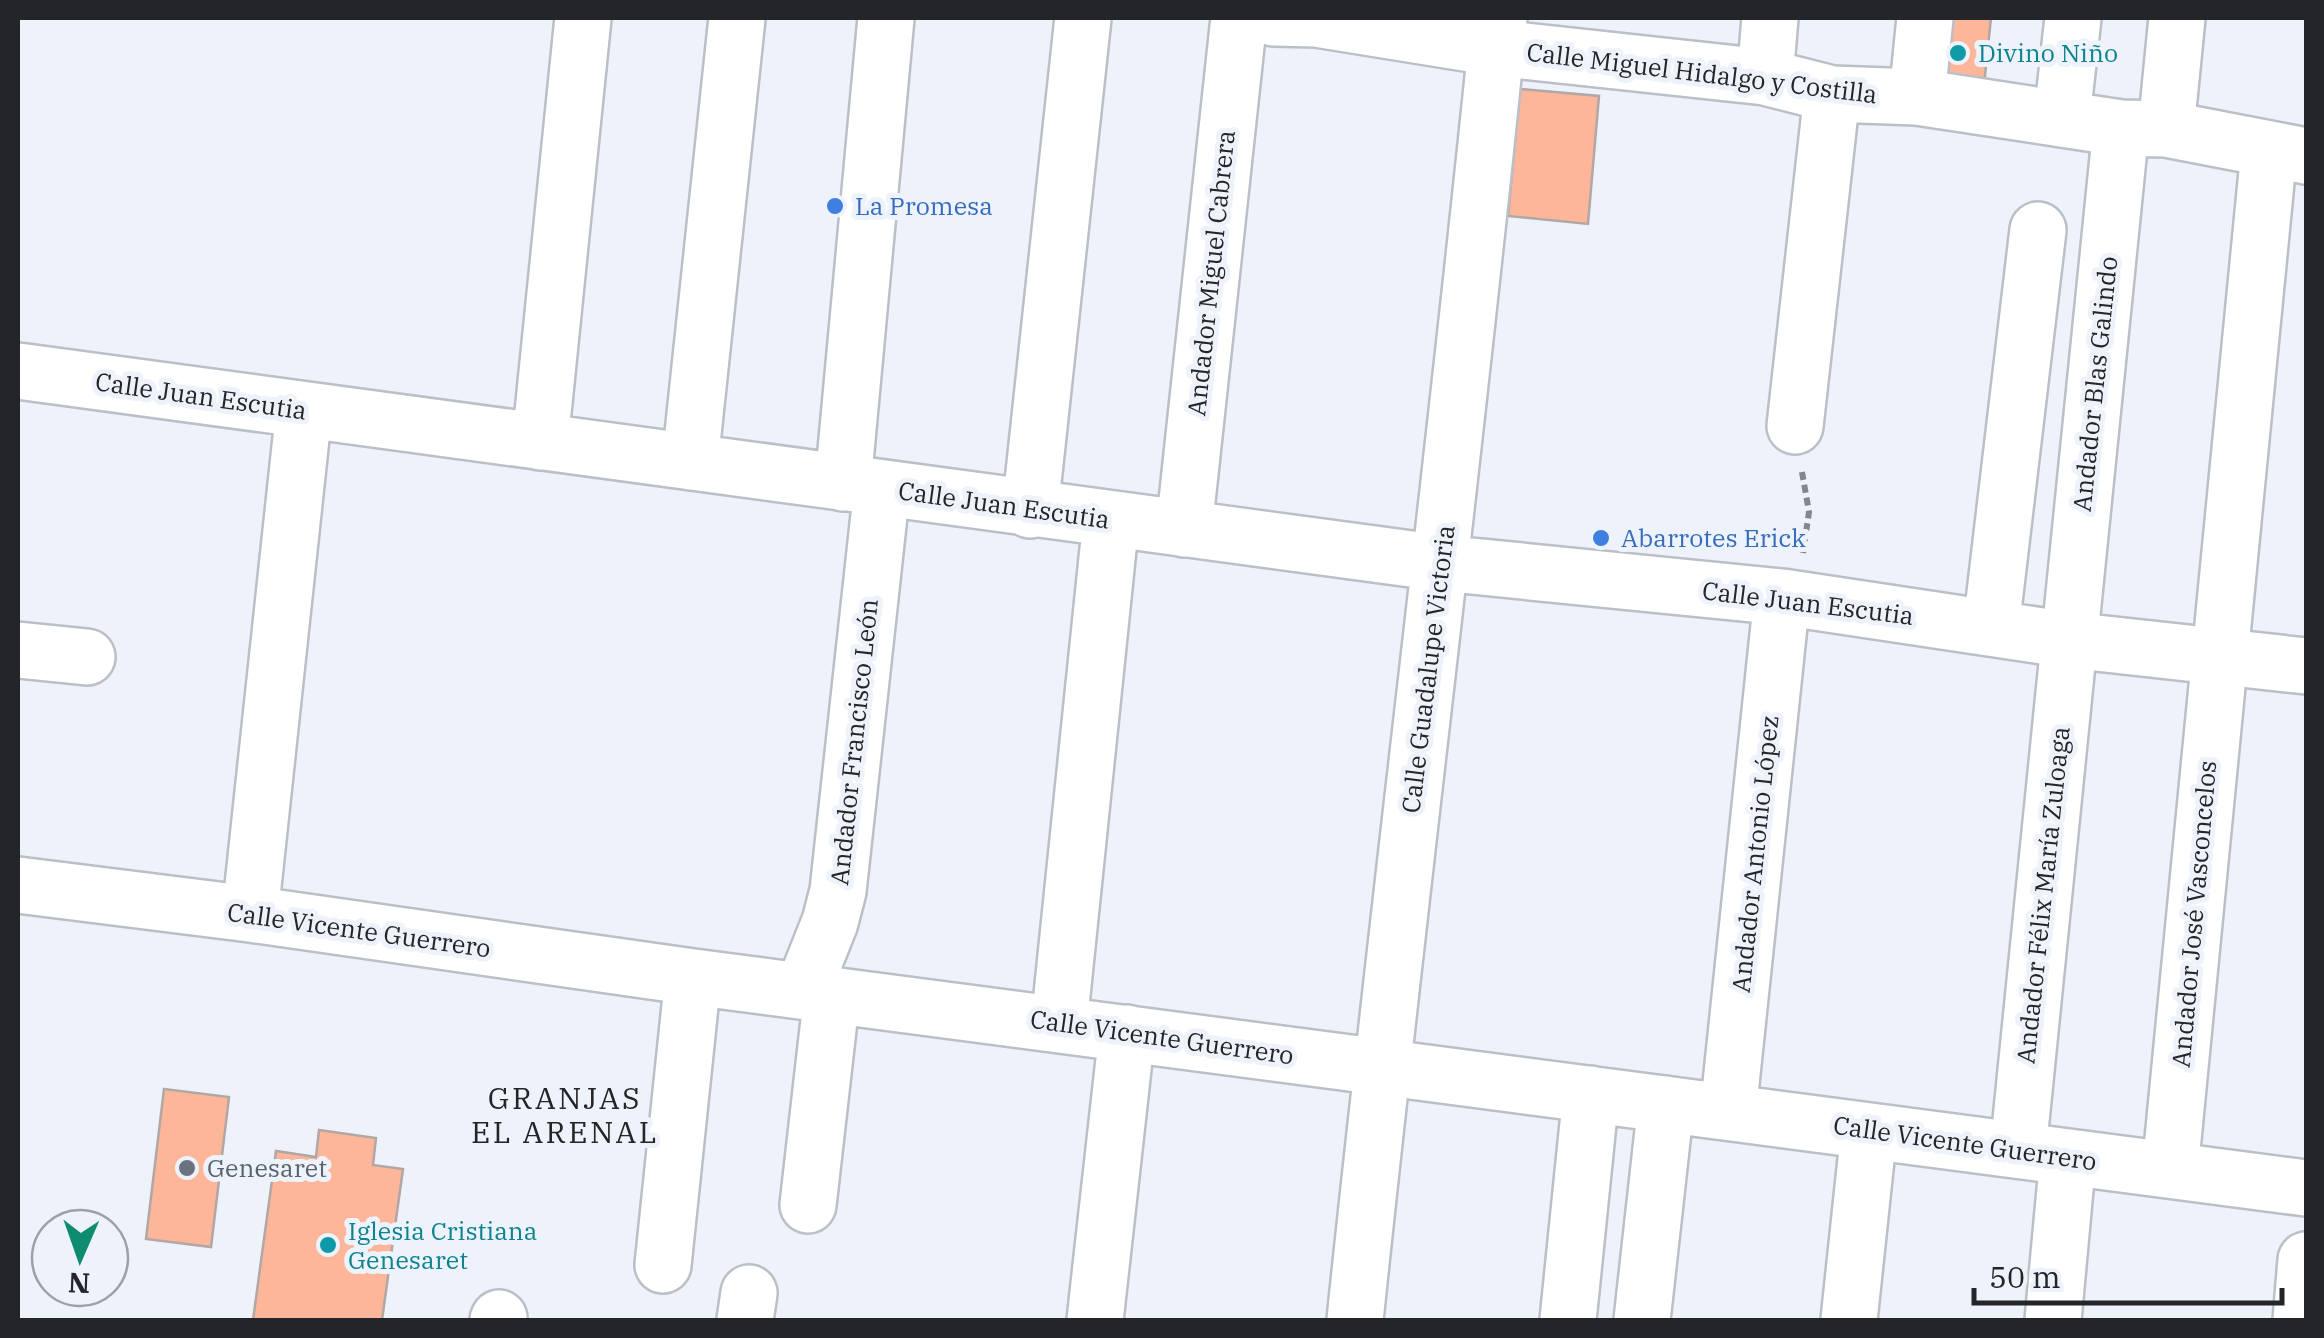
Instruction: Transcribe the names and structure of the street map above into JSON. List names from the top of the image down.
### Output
{
  "streets": {
    "street": [
      "Calle Miguel Hidalgo y Costilla",
      "Andador Miguel Cabrera",
      "Andador Blas Galindo",
      "Calle Juan Escutia",
      "Calle Guadalupe Victoria",
      "Andador Francisco León",
      "Andador Antonio López",
      "Andador Félix María Zuloaga",
      "Andador José Vasconcelos",
      "Calle Vicente Guerrero"
    ]
  },
  "crossings": [
    ["Calle Miguel Hidalgo y Costilla", "Andador Blas Galindo"],
    ["Calle Miguel Hidalgo y Costilla", "Calle Guadalupe Victoria"],
    ["Calle Miguel Hidalgo y Costilla", "Andador José Vasconcelos"],
    ["Andador Miguel Cabrera", "Calle Juan Escutia"],
    ["Andador Blas Galindo", "Calle Juan Escutia"],
    ["Andador Blas Galindo", "Andador Félix María Zuloaga"],
    ["Calle Juan Escutia", "Calle Guadalupe Victoria"],
    ["Calle Juan Escutia", "Andador Francisco León"],
    ["Calle Juan Escutia", "Andador Antonio López"],
    ["Calle Juan Escutia", "Andador Félix María Zuloaga"],
    ["Calle Juan Escutia", "Andador José Vasconcelos"],
    ["Calle Guadalupe Victoria", "Calle Vicente Guerrero"],
    ["Andador Francisco León", "Calle Vicente Guerrero"],
    ["Andador Antonio López", "Calle Vicente Guerrero"],
    ["Andador Félix María Zuloaga", "Calle Vicente Guerrero"],
    ["Andador José Vasconcelos", "Calle Vicente Guerrero"]
  ],
  "districts": ["GRANJAS EL ARENAL"],
  "places": [
    "Divino Niño",
    "La Promesa",
    "Abarrotes Erick",
    "Genesaret",
    "Iglesia Cristiana Genesaret"
  ],
  "scale_bar": "50 m",
  "north": "bottom"
}
